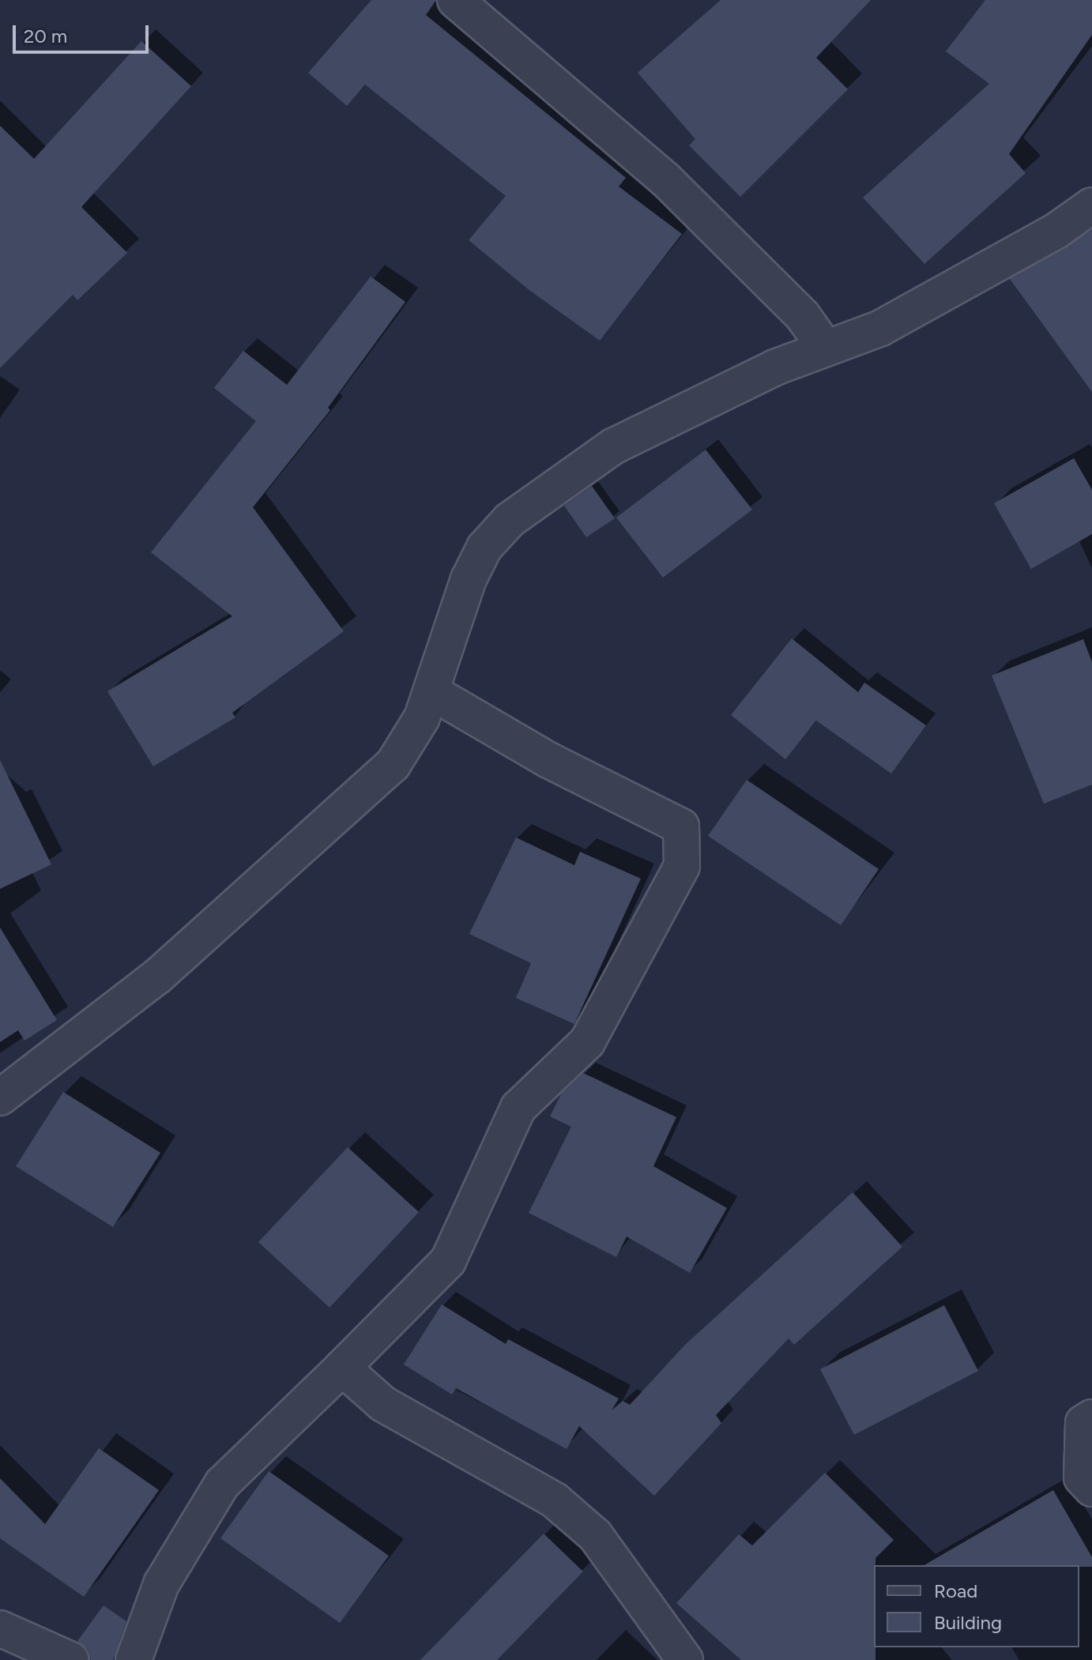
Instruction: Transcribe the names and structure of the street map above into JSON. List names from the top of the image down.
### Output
{
  "legend": ["Road", "Building"],
  "scale_bar": "20 m"
}
